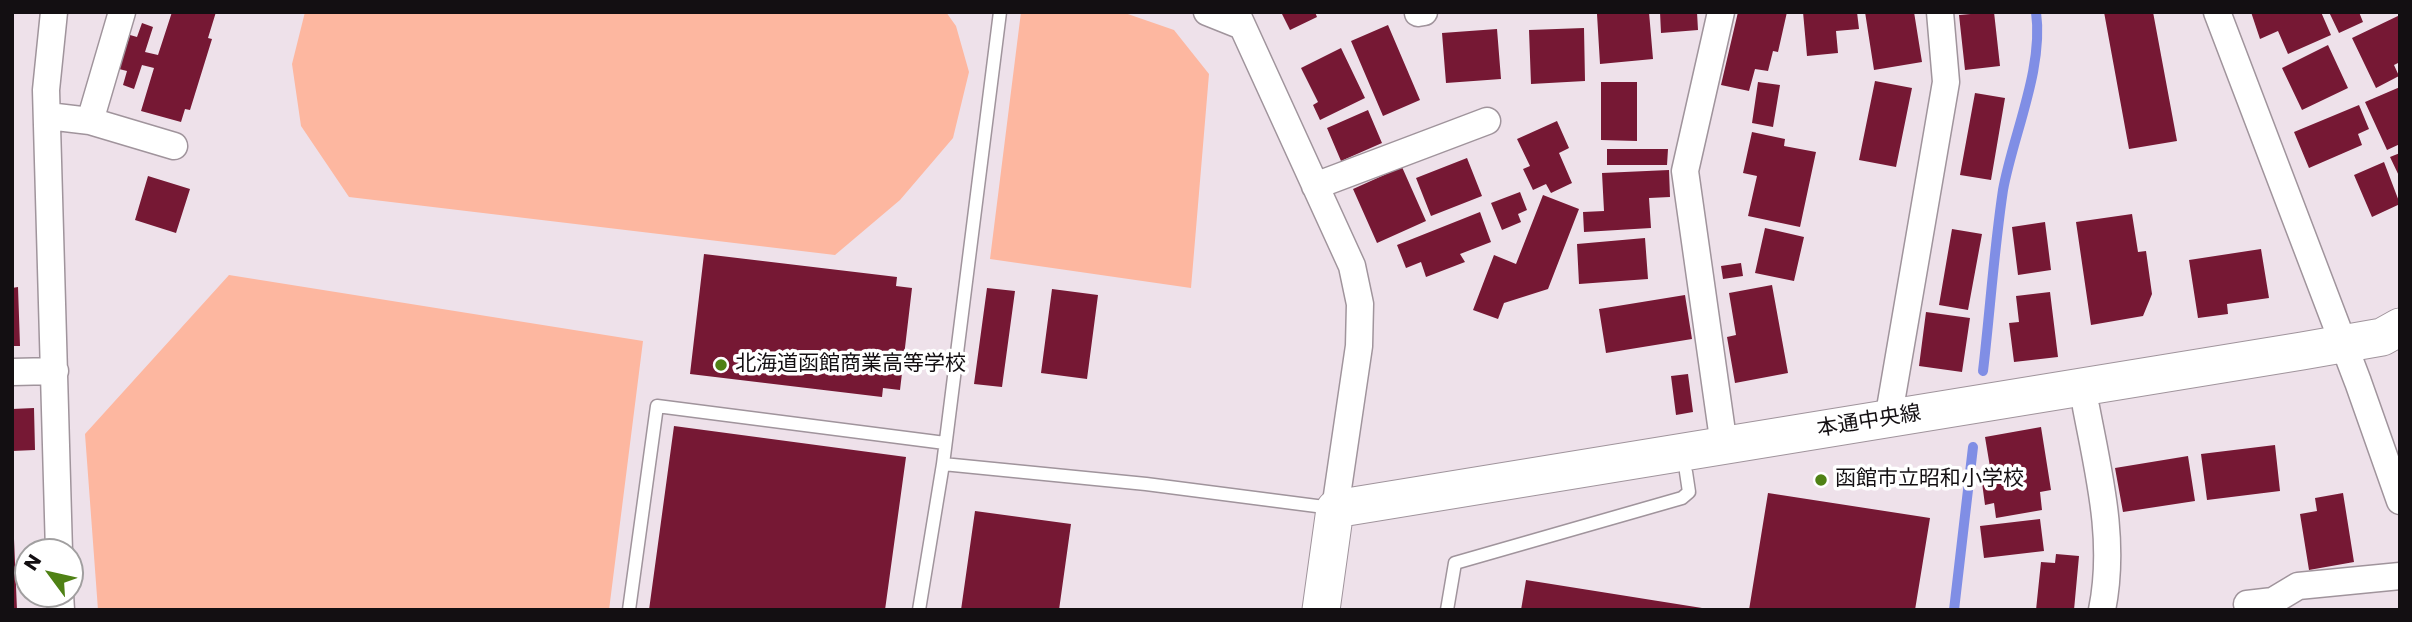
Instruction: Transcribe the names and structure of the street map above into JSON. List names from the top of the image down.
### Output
{
  "streets": {
    "street": ["本通中央線"]
  },
  "places": ["北海道函館商業高等学校", "函館市立昭和小学校"],
  "north": "top left"
}
